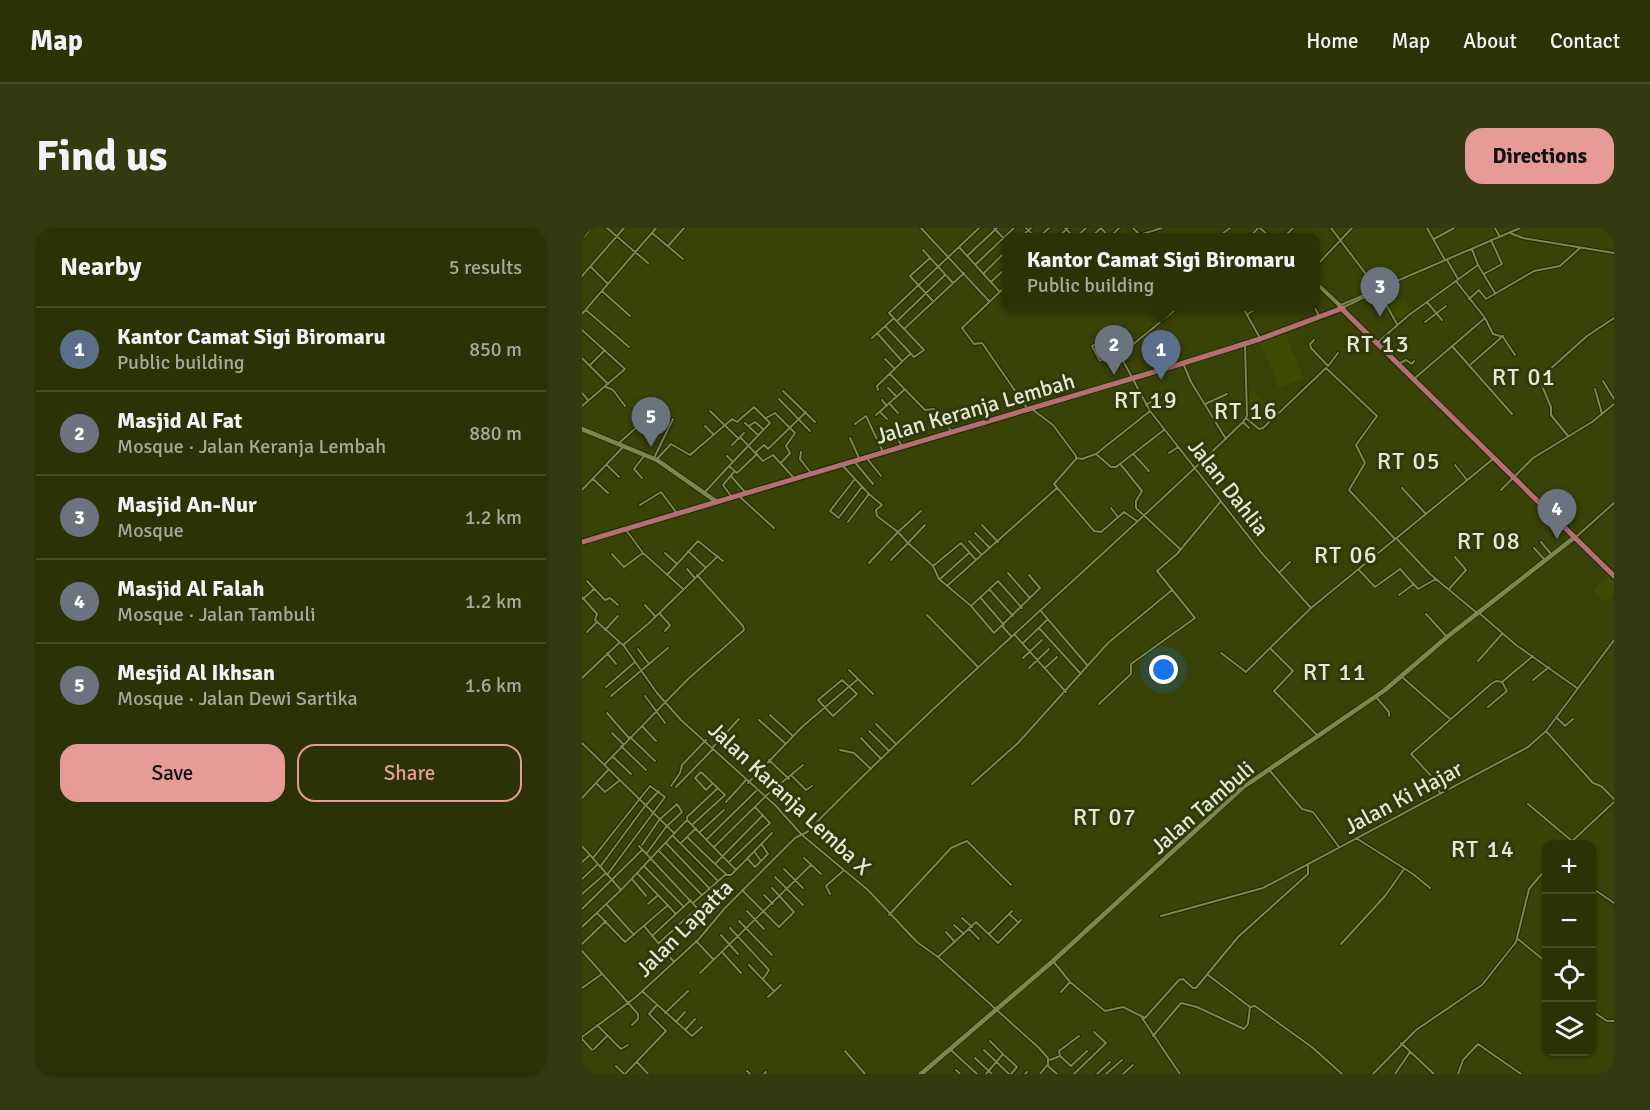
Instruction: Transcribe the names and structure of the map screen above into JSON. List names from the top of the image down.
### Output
{
  "streets": {
    "main road": ["Jalan Keranja Lembah"],
    "street": [
      "Jalan Dahlia",
      "Jalan Ki Hajar",
      "Jalan Karanja Lemba X",
      "Jalan Tambuli",
      "Jalan Lapatta"
    ]
  },
  "crossings": [
    ["Jalan Keranja Lembah", "Jalan Dahlia"],
    ["Jalan Dahlia", "Jalan Lapatta"],
    ["Jalan Karanja Lemba X", "Jalan Tambuli"],
    ["Jalan Karanja Lemba X", "Jalan Lapatta"]
  ],
  "districts": [
    "RT 13",
    "RT 01",
    "RT 19",
    "RT 16",
    "RT 05",
    "RT 08",
    "RT 06",
    "RT 11",
    "RT 07",
    "RT 14"
  ],
  "page": {
    "header": "Map",
    "nav": [
      "Home",
      "Map",
      "About",
      "Contact"
    ],
    "buttons": [
      "Directions",
      ["Save", "Share"]
    ],
    "title": "Find us",
    "heading": ["Nearby", "5 results"],
    "popup": ["Kantor Camat Sigi Biromaru", "Public building"],
    "pins": [
      "3",
      "2",
      "1",
      "5",
      "4"
    ],
    "list": [
      {
        "mark": "1",
        "name": "Kantor Camat Sigi Biromaru",
        "note": "Public building",
        "value": "850 m"
      },
      {
        "mark": "2",
        "name": "Masjid Al Fat",
        "note": "Mosque · Jalan Keranja Lembah",
        "value": "880 m"
      },
      {
        "mark": "3",
        "name": "Masjid An-Nur",
        "note": "Mosque",
        "value": "1.2 km"
      },
      {
        "mark": "4",
        "name": "Masjid Al Falah",
        "note": "Mosque · Jalan Tambuli",
        "value": "1.2 km"
      },
      {
        "mark": "5",
        "name": "Mesjid Al Ikhsan",
        "note": "Mosque · Jalan Dewi Sartika",
        "value": "1.6 km"
      }
    ],
    "map_buttons": ["+", "−"]
  }
}
